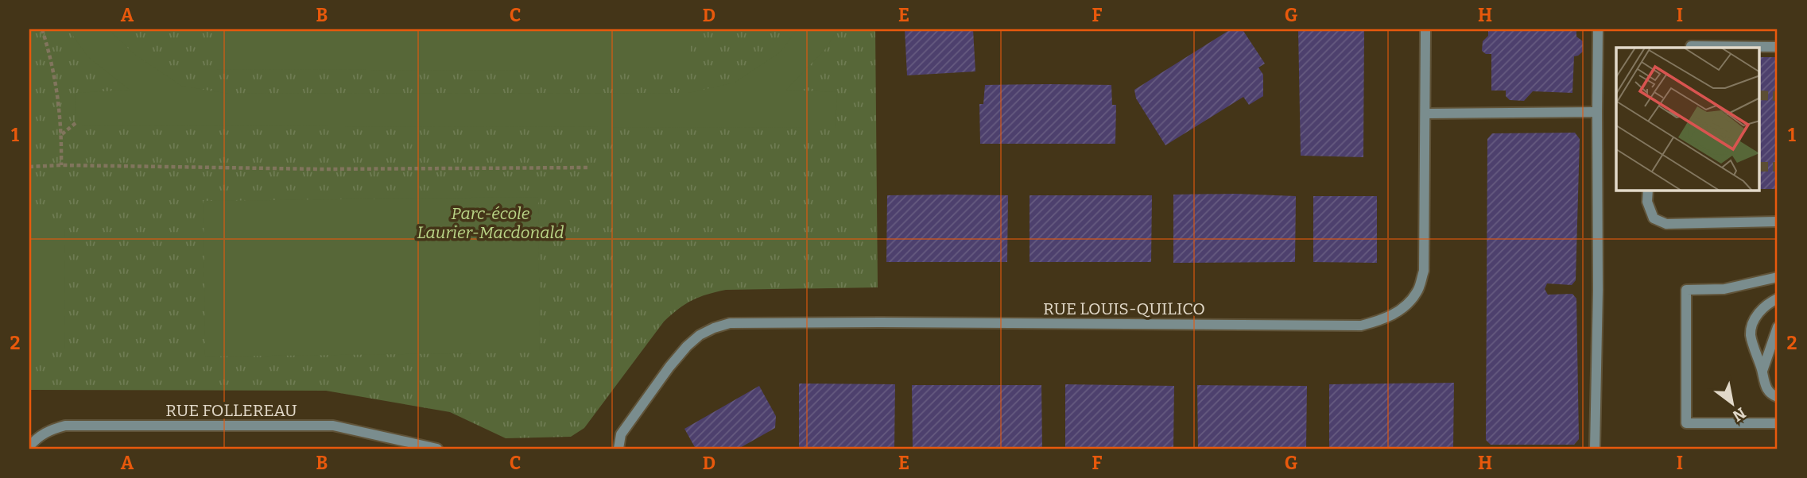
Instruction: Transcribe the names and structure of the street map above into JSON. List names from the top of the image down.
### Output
{
  "streets": {
    "street": ["RUE LOUIS-QUILICO", "RUE FOLLEREAU"]
  },
  "parks": ["Parc-école Laurier-Macdonald"],
  "north": "bottom right",
  "grid": {
    "columns": [
      "A",
      "B",
      "C",
      "D",
      "E",
      "F",
      "G",
      "H",
      "I"
    ],
    "rows": ["1", "2"]
  }
}
